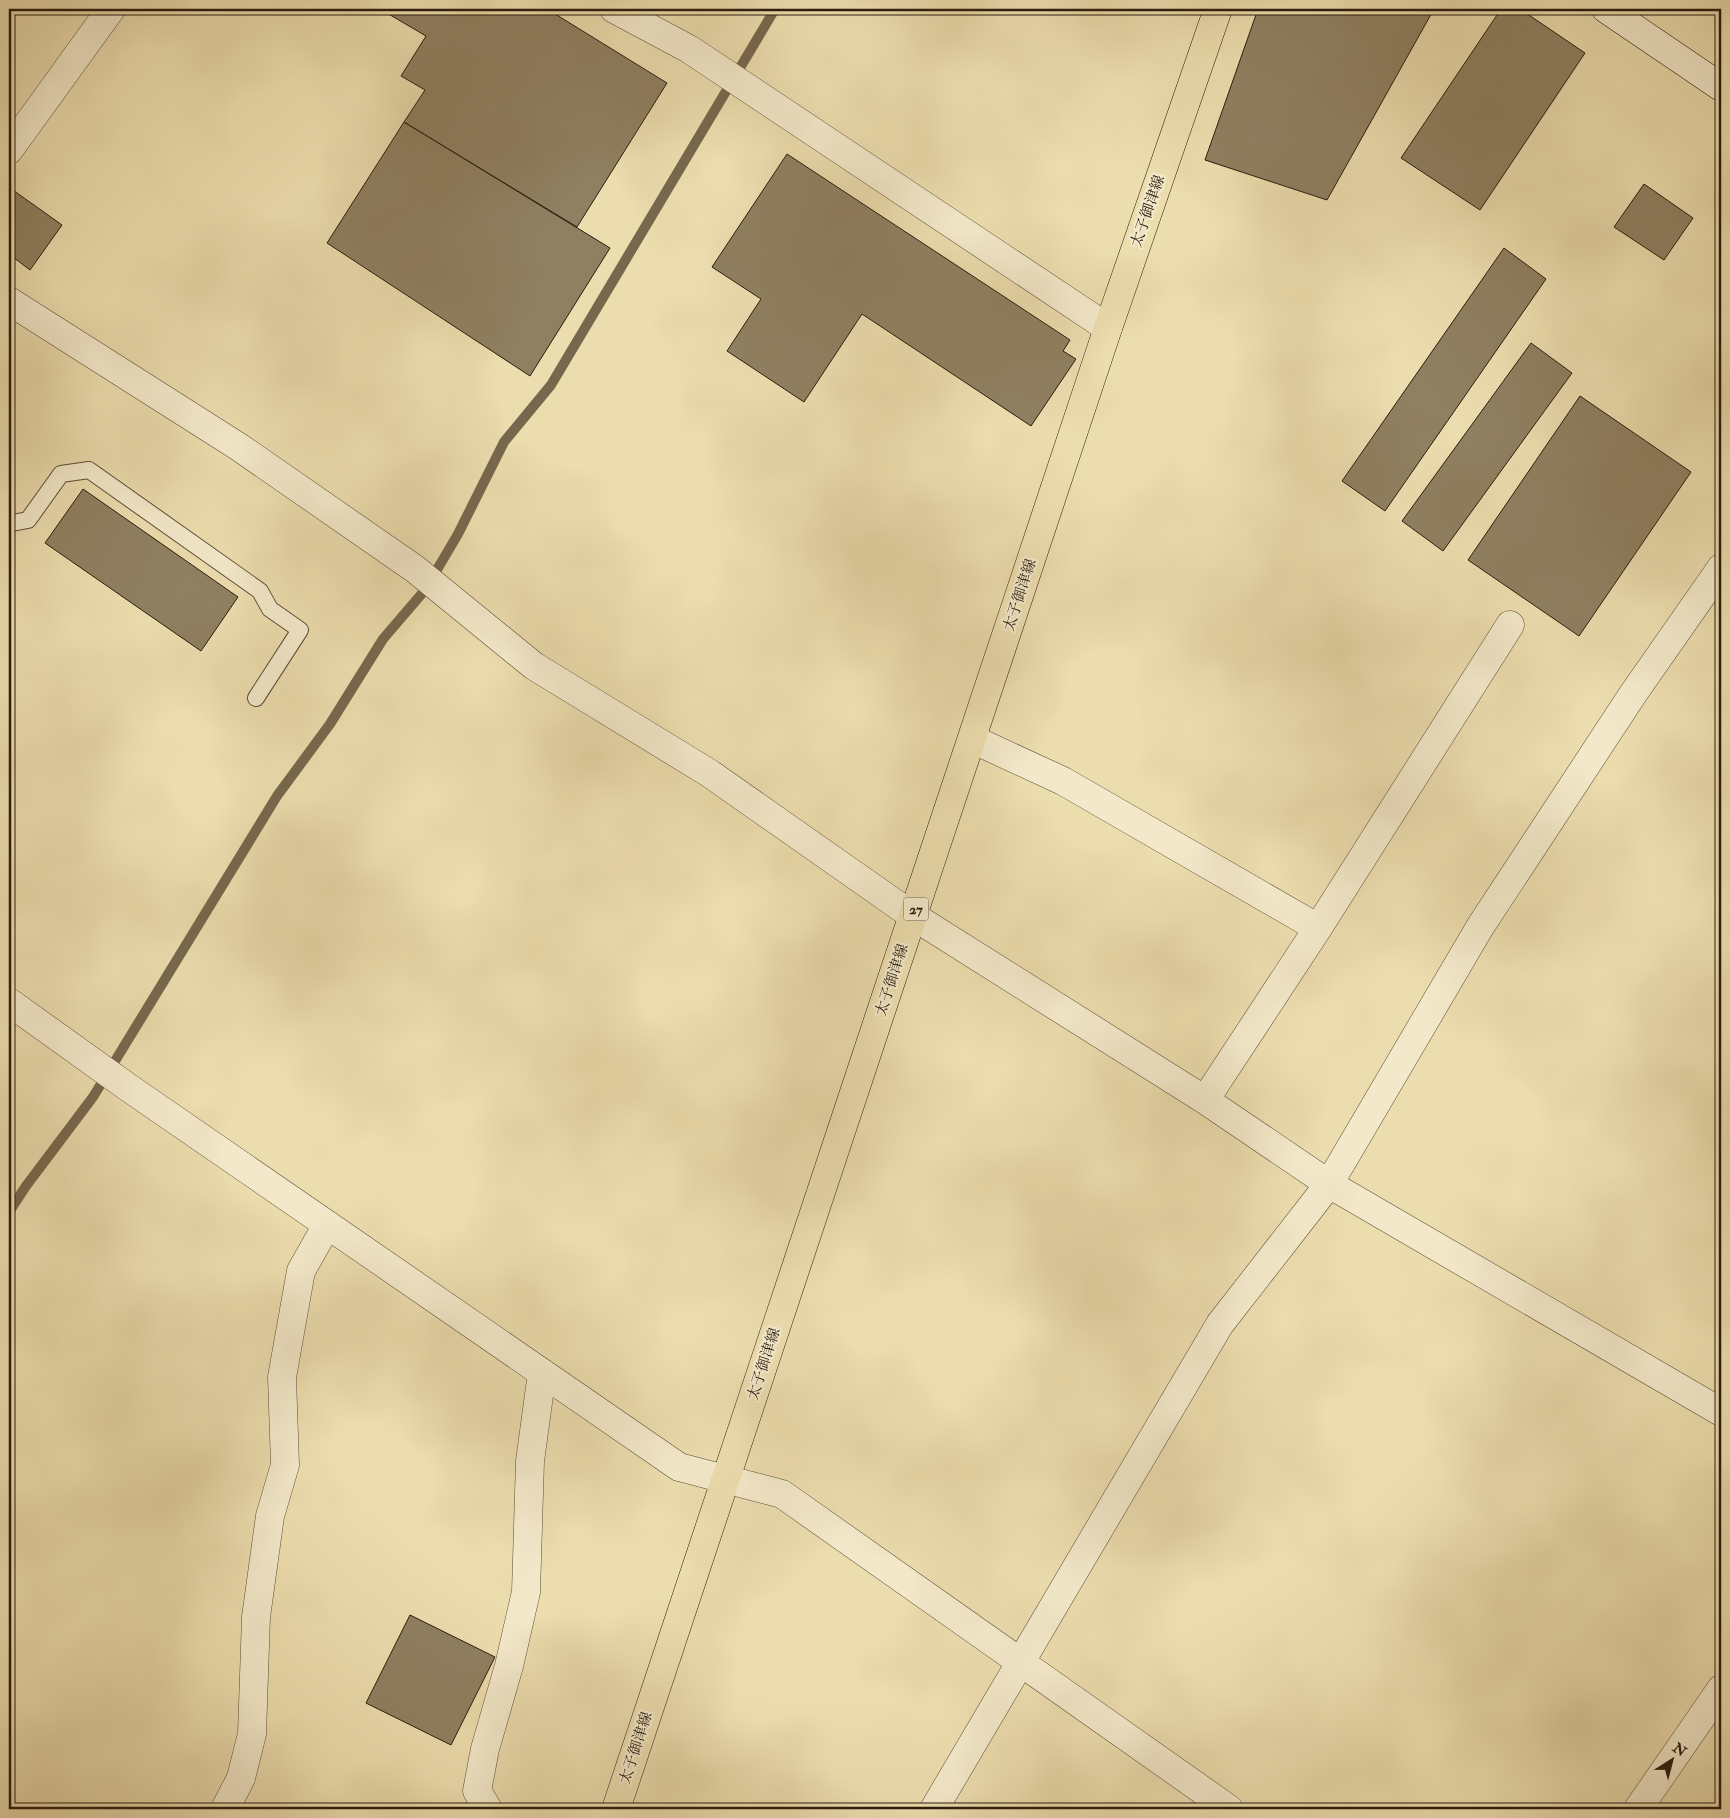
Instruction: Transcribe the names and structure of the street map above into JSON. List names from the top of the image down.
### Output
{
  "streets": {
    "main road": ["太子御津線", "27"]
  },
  "north": "top right"
}
